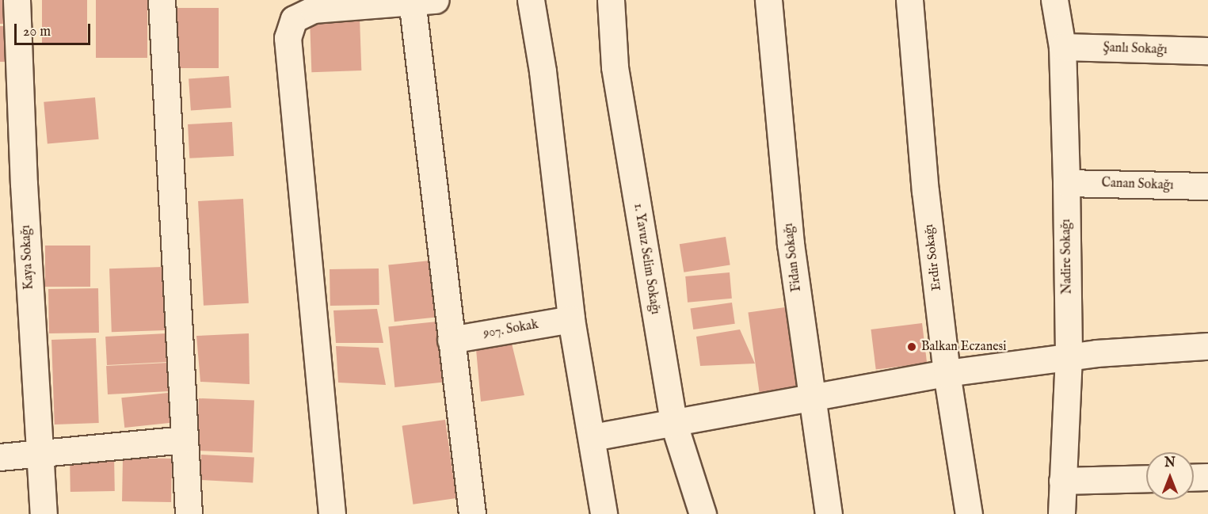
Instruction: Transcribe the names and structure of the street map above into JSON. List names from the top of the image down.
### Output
{
  "streets": {
    "street": [
      "Şanlı Sokağı",
      "Canan Sokağı",
      "Nadire Sokağı",
      "Kaya Sokağı",
      "Fidan Sokağı",
      "Erdir Sokağı",
      "1. Yavuz Selim Sokağı",
      "907. Sokak"
    ]
  },
  "crossings": [
    ["Şanlı Sokağı", "Nadire Sokağı"],
    ["Canan Sokağı", "Nadire Sokağı"]
  ],
  "places": ["Balkan Eczanesi"],
  "scale_bar": "20 m",
  "north": "top"
}
